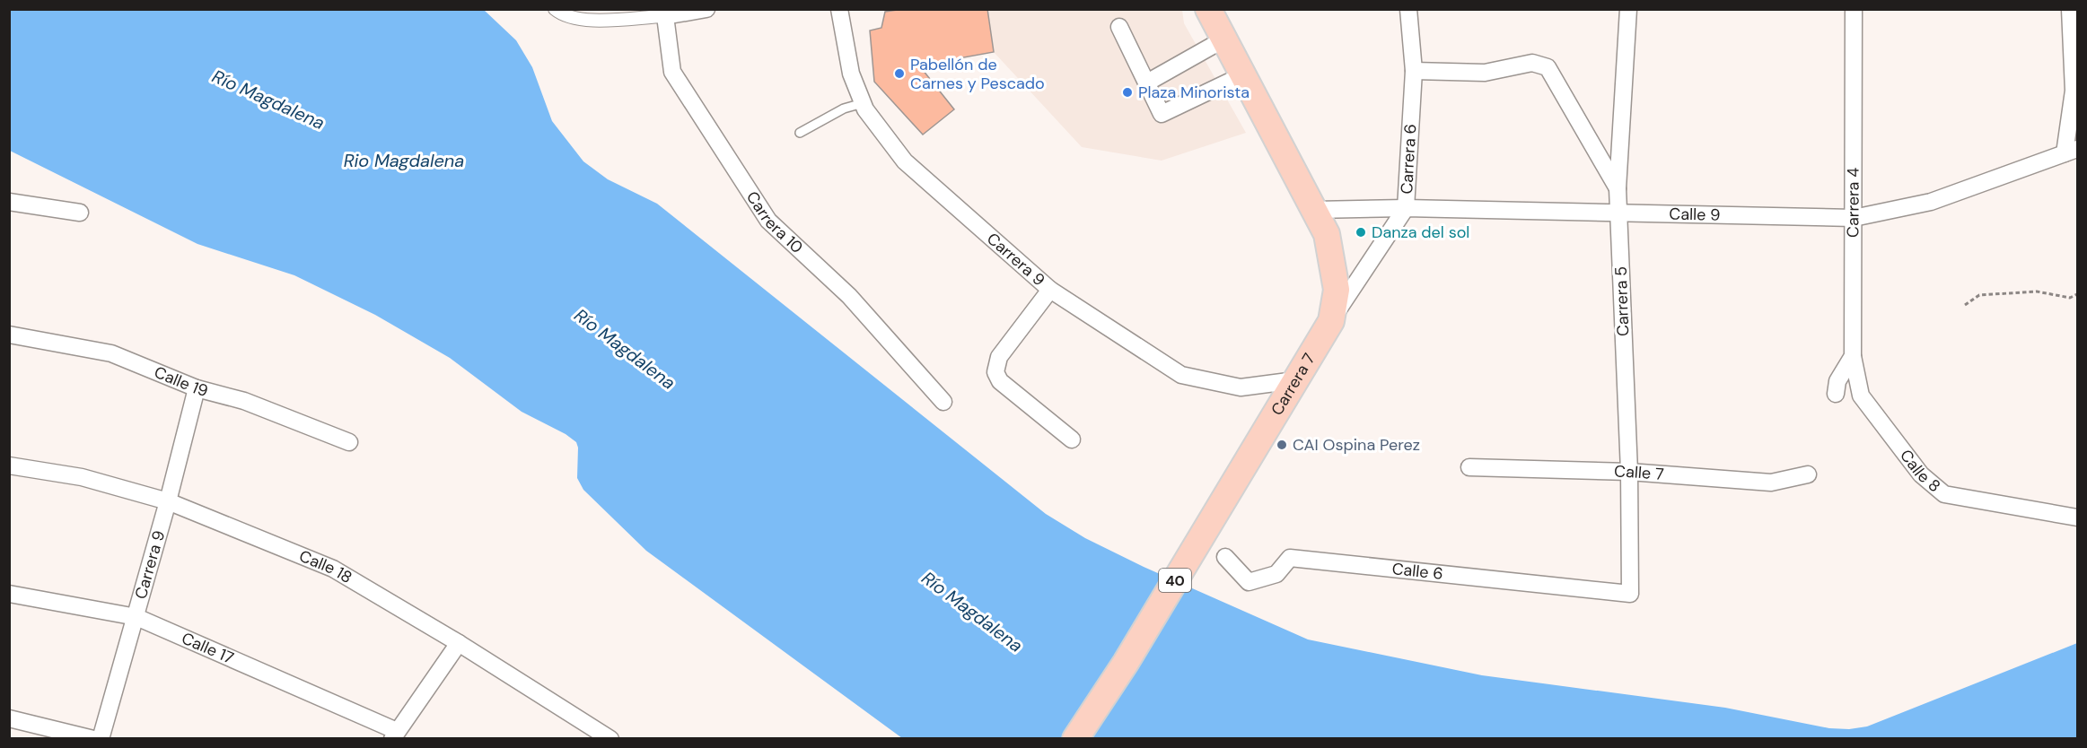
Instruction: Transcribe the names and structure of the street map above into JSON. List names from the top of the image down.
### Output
{
  "streets": {
    "main road": ["Carrera 7", "40"],
    "street": [
      "Carrera 6",
      "Carrera 4",
      "Calle 9",
      "Carrera 10",
      "Carrera 9",
      "Carrera 5",
      "Calle 19",
      "Calle 8",
      "Calle 7",
      "Calle 18",
      "Calle 6",
      "Calle 17"
    ]
  },
  "crossings": [
    ["Carrera 6", "Calle 9"],
    ["Carrera 6", "Carrera 7"],
    ["Carrera 4", "Calle 9"],
    ["Carrera 4", "Calle 8"],
    ["Calle 9", "Carrera 5"],
    ["Calle 9", "Carrera 7"],
    ["Carrera 9", "Calle 19"],
    ["Carrera 9", "Carrera 7"],
    ["Carrera 9", "Calle 18"],
    ["Carrera 9", "Calle 17"],
    ["Carrera 5", "Calle 7"],
    ["Carrera 5", "Calle 6"]
  ],
  "water": ["Río Magdalena", "Rio Magdalena"],
  "places": [
    "Pabellón de Carnes y Pescado",
    "Plaza Minorista",
    "Danza del sol",
    "CAI Ospina Perez"
  ]
}
